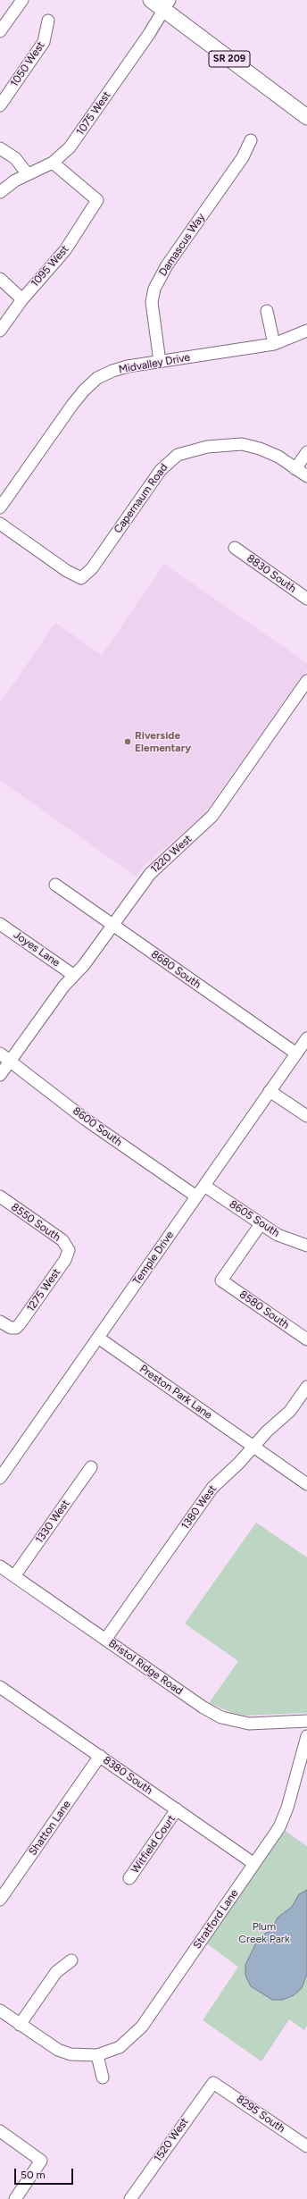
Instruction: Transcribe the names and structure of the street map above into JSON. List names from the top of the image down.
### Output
{
  "streets": {
    "main road": ["SR 209"],
    "street": [
      "1050 West",
      "1075 West",
      "Damascus Way",
      "1095 West",
      "Midvalley Drive",
      "Capernaum Road",
      "8830 South",
      "1220 West",
      "Joyes Lane",
      "8680 South",
      "8600 South",
      "8605 South",
      "8550 South",
      "Temple Drive",
      "1275 West",
      "8580 South",
      "Preston Park Lane",
      "1380 West",
      "1330 West",
      "Bristol Ridge Road",
      "8380 South",
      "Shatton Lane",
      "Witfield Court",
      "Stratford Lane",
      "8295 South",
      "1520 West"
    ]
  },
  "crossings": [
    ["SR 209", "1075 West"],
    ["1075 West", "1095 West"],
    ["Damascus Way", "Midvalley Drive"],
    ["1220 West", "Joyes Lane"],
    ["1220 West", "8680 South"],
    ["1220 West", "8600 South"],
    ["8680 South", "Temple Drive"],
    ["8600 South", "Temple Drive"],
    ["8605 South", "Temple Drive"],
    ["8605 South", "8580 South"],
    ["8550 South", "1275 West"],
    ["Temple Drive", "Preston Park Lane"],
    ["Preston Park Lane", "1380 West"],
    ["1380 West", "Bristol Ridge Road"],
    ["1330 West", "Bristol Ridge Road"],
    ["8380 South", "Shatton Lane"],
    ["8380 South", "Witfield Court"],
    ["8380 South", "Stratford Lane"],
    ["8295 South", "1520 West"]
  ],
  "parks": ["Plum Creek Park"],
  "places": ["Riverside Elementary"],
  "scale_bar": "50 m"
}
